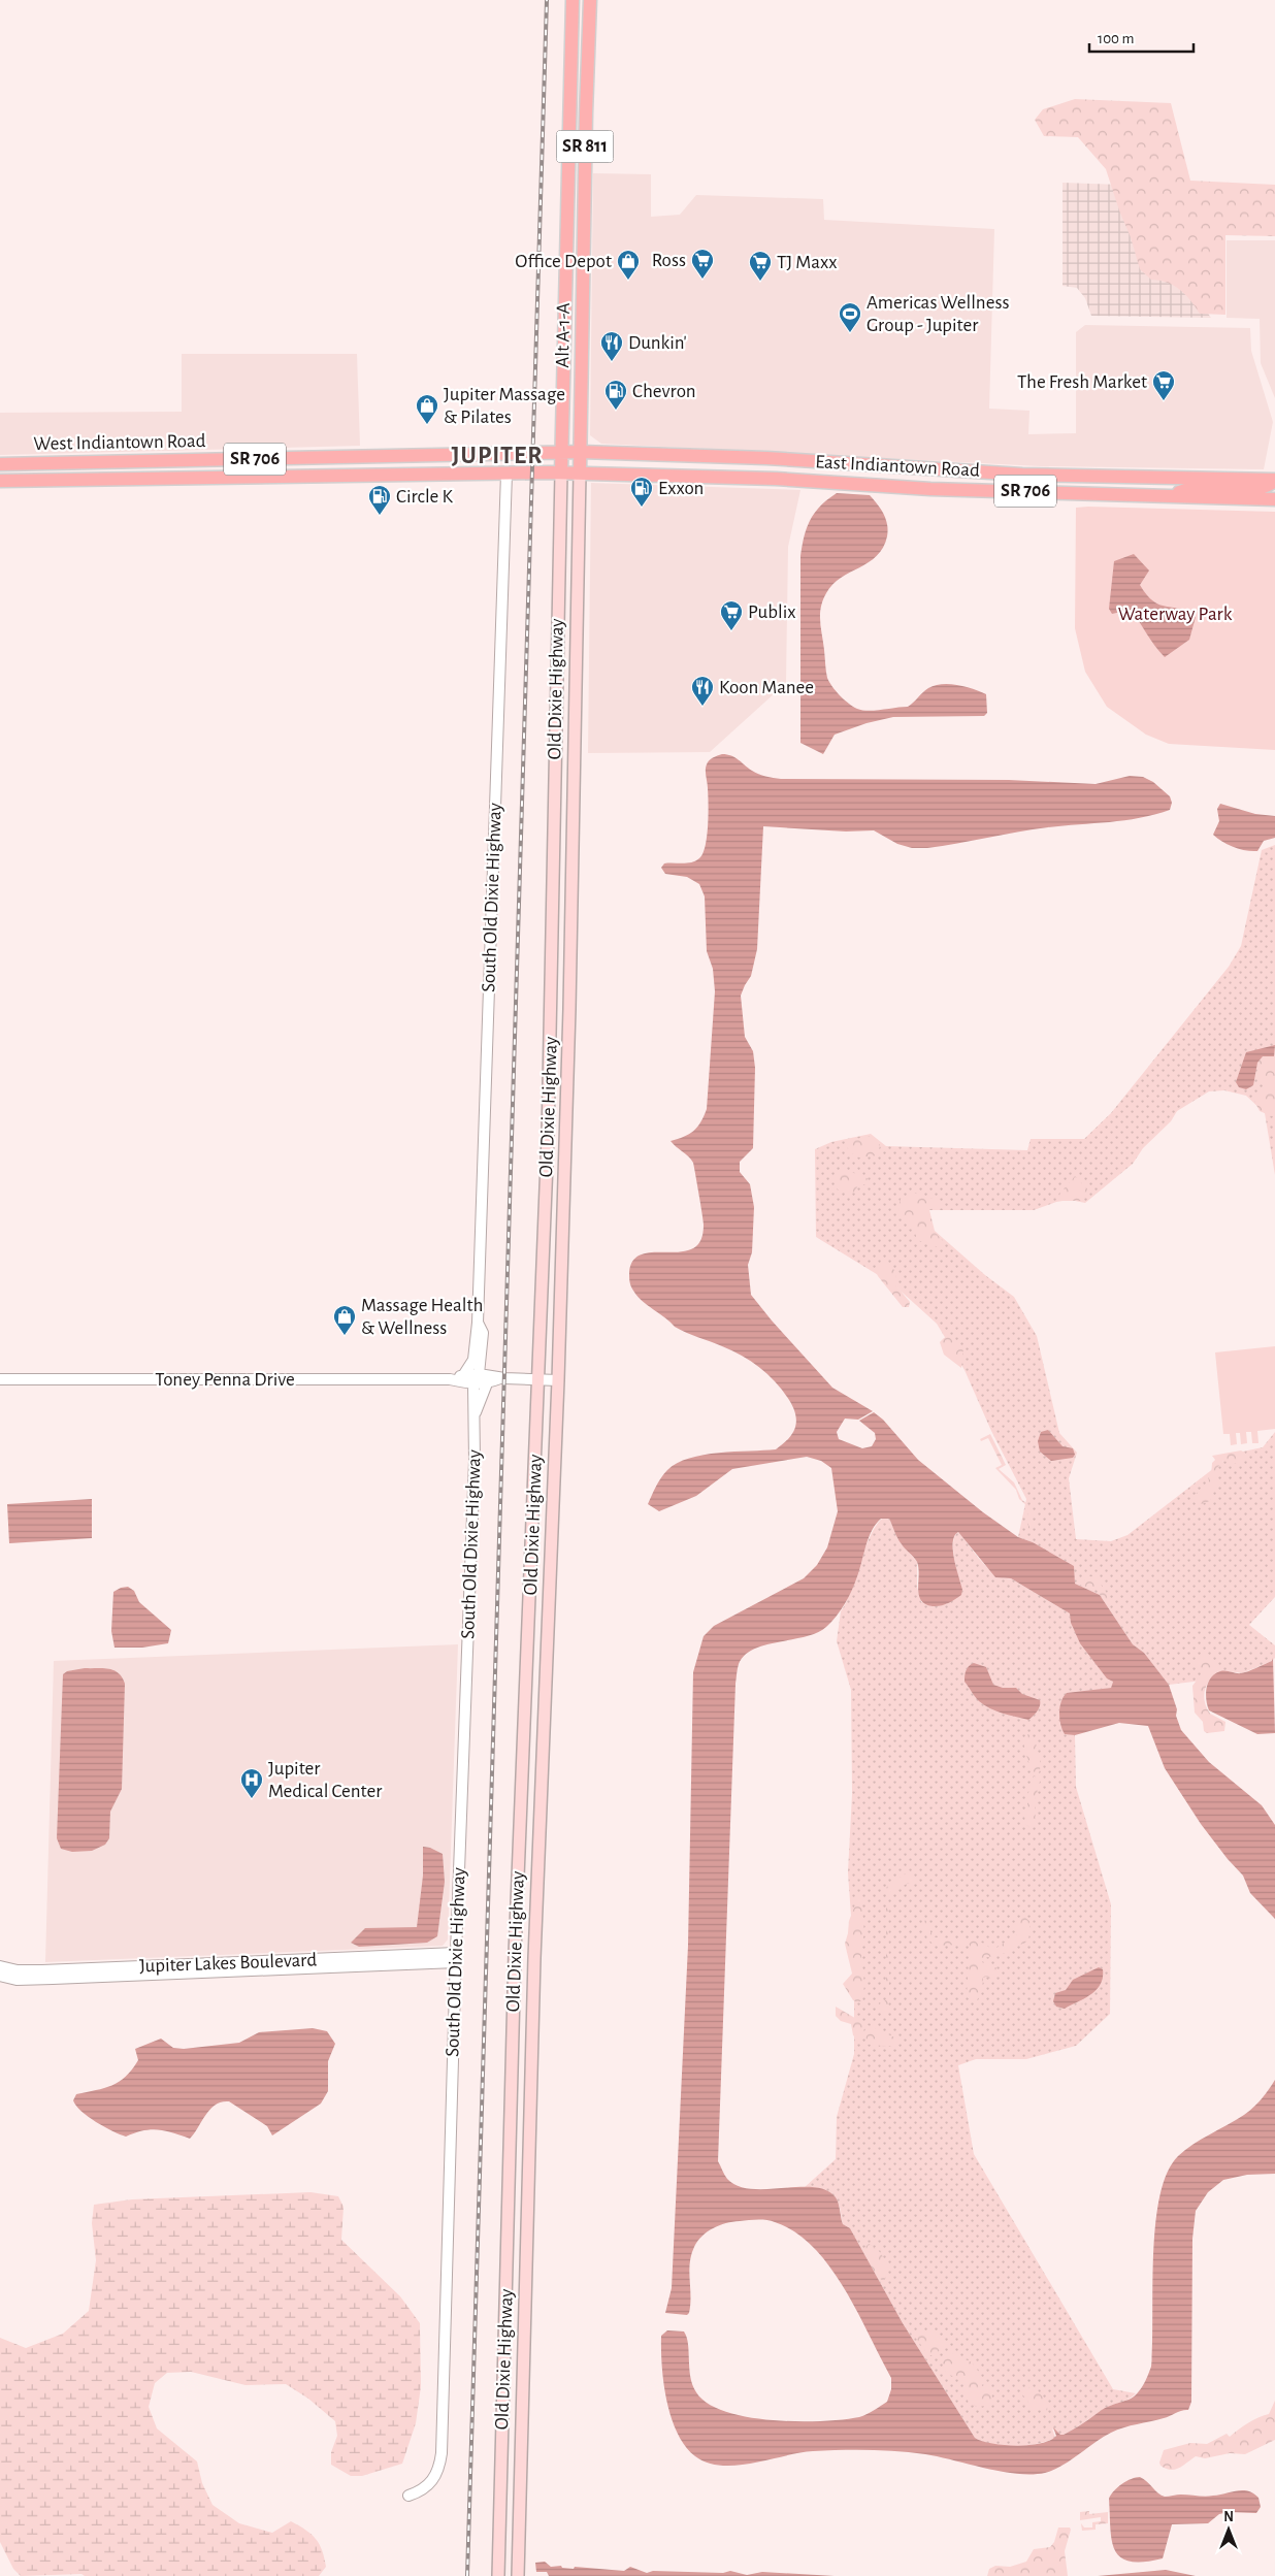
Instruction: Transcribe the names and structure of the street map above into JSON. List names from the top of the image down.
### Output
{
  "streets": {
    "main road": [
      "SR 811",
      "Alt A-1-A",
      "West Indiantown Road",
      "SR 706",
      "East Indiantown Road",
      "Old Dixie Highway"
    ],
    "street": ["South Old Dixie Highway", "Toney Penna Drive", "Jupiter Lakes Boulevard"]
  },
  "crossings": [
    ["Alt A-1-A", "West Indiantown Road"],
    ["Alt A-1-A", "East Indiantown Road"],
    ["Alt A-1-A", "Old Dixie Highway"],
    ["West Indiantown Road", "East Indiantown Road"],
    ["West Indiantown Road", "Old Dixie Highway"],
    ["West Indiantown Road", "South Old Dixie Highway"],
    ["Old Dixie Highway", "Toney Penna Drive"],
    ["South Old Dixie Highway", "Toney Penna Drive"],
    ["South Old Dixie Highway", "Jupiter Lakes Boulevard"]
  ],
  "districts": ["JUPITER"],
  "parks": ["Waterway Park"],
  "places": {
    "supermarket": [
      "Ross",
      "TJ Maxx",
      "The Fresh Market",
      "Publix"
    ],
    "shop": ["Office Depot", "Jupiter Massage & Pilates", "Massage Health & Wellness"],
    "sports": ["Americas Wellness Group - Jupiter"],
    "restaurant": ["Dunkin'", "Koon Manee"],
    "fuel station": ["Chevron", "Exxon", "Circle K"],
    "hospital": ["Jupiter Medical Center"]
  },
  "scale_bar": "100 m",
  "north": "top"
}
